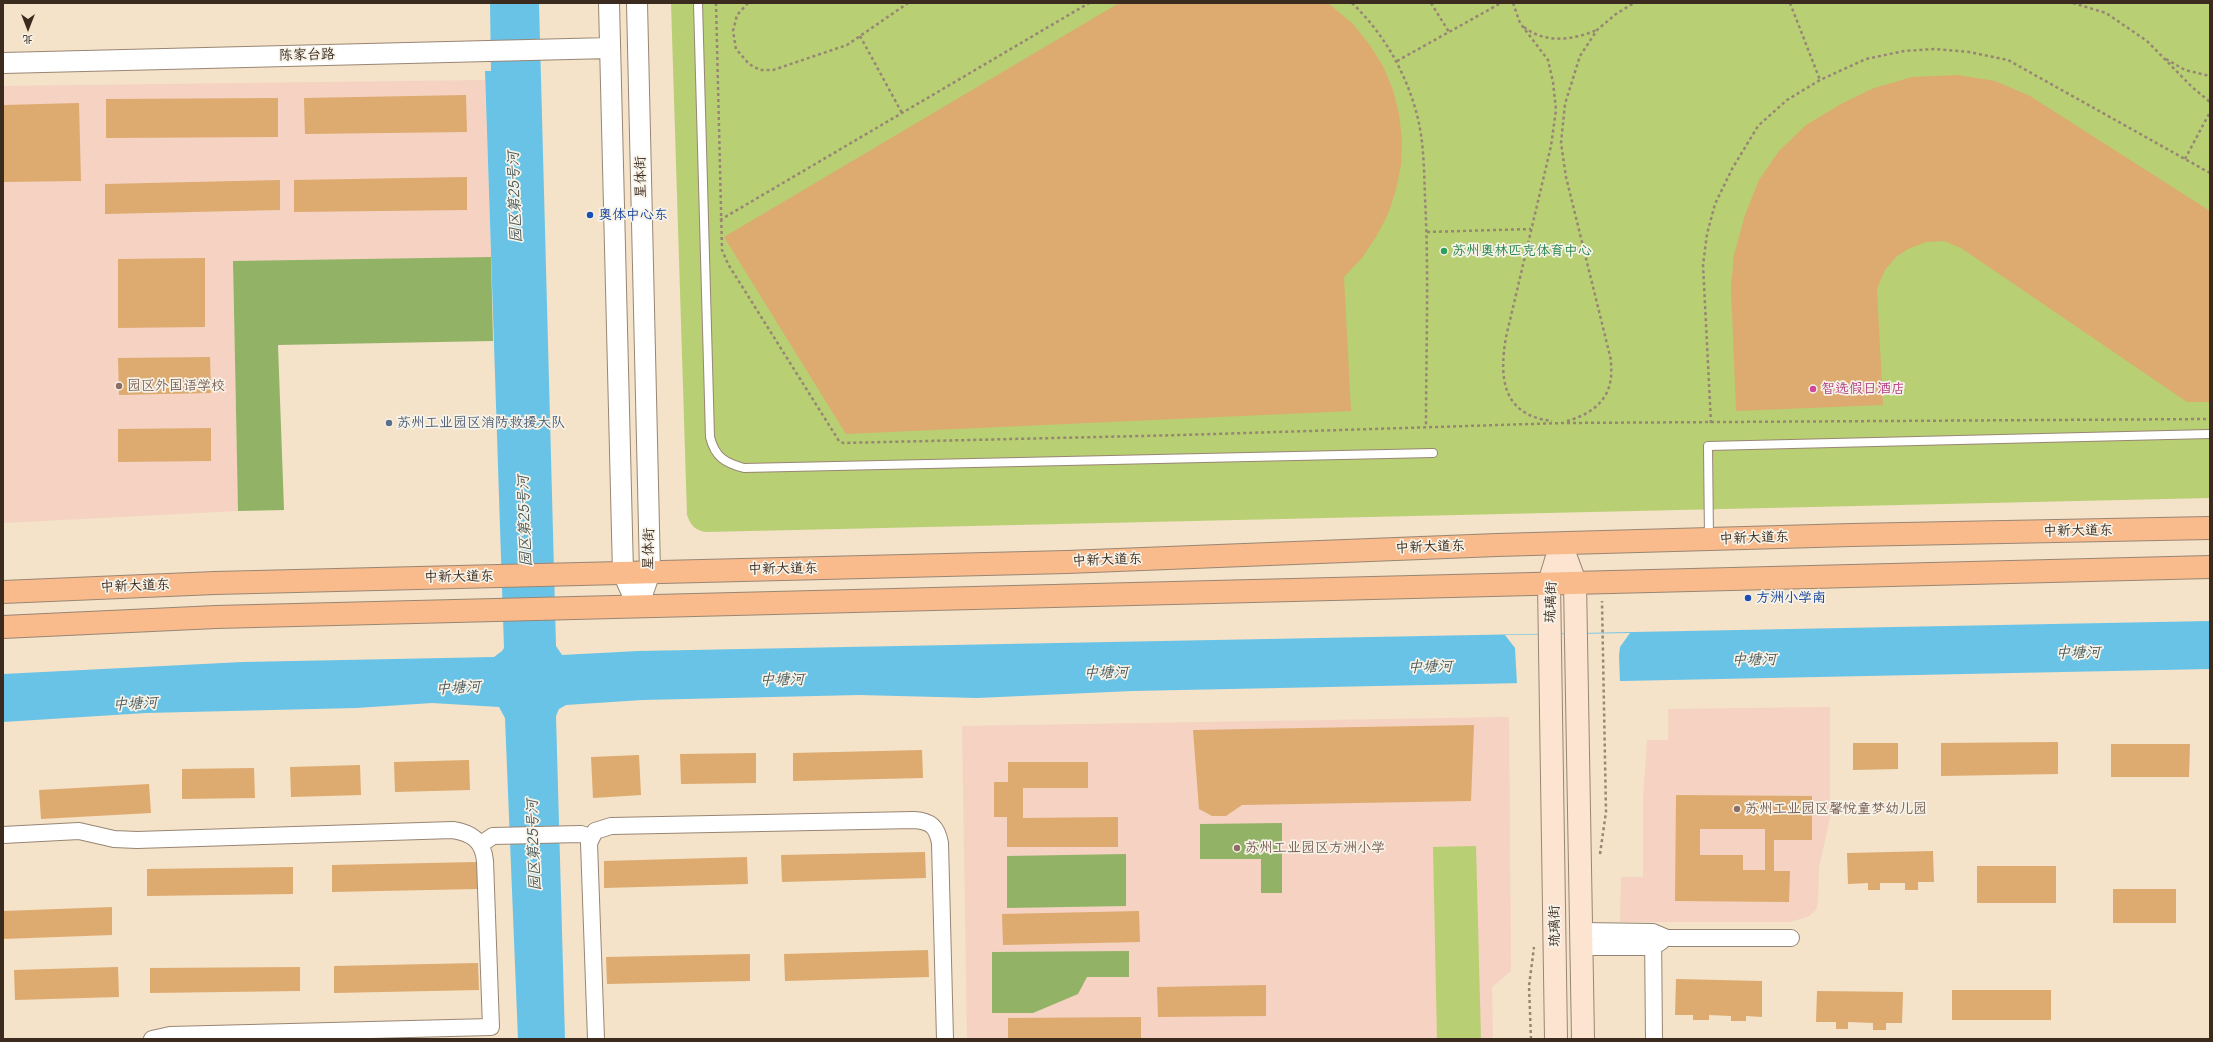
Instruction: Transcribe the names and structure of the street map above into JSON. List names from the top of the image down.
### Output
{
  "streets": {
    "main road": ["中新大道东", "琉璃街"],
    "street": ["陈家台路", "星体街"]
  },
  "crossings": [
    ["陈家台路", "星体街"],
    ["星体街", "中新大道东"],
    ["中新大道东", "琉璃街"]
  ],
  "water": ["园区第25号河", "中塘河"],
  "places": [
    "奥体中心东",
    "苏州奥林匹克体育中心",
    "园区外国语学校",
    "智选假日酒店",
    "苏州工业园区消防救援大队",
    "方洲小学南",
    "苏州工业园区馨悦童梦幼儿园",
    "苏州工业园区方洲小学"
  ],
  "north": "bottom"
}
